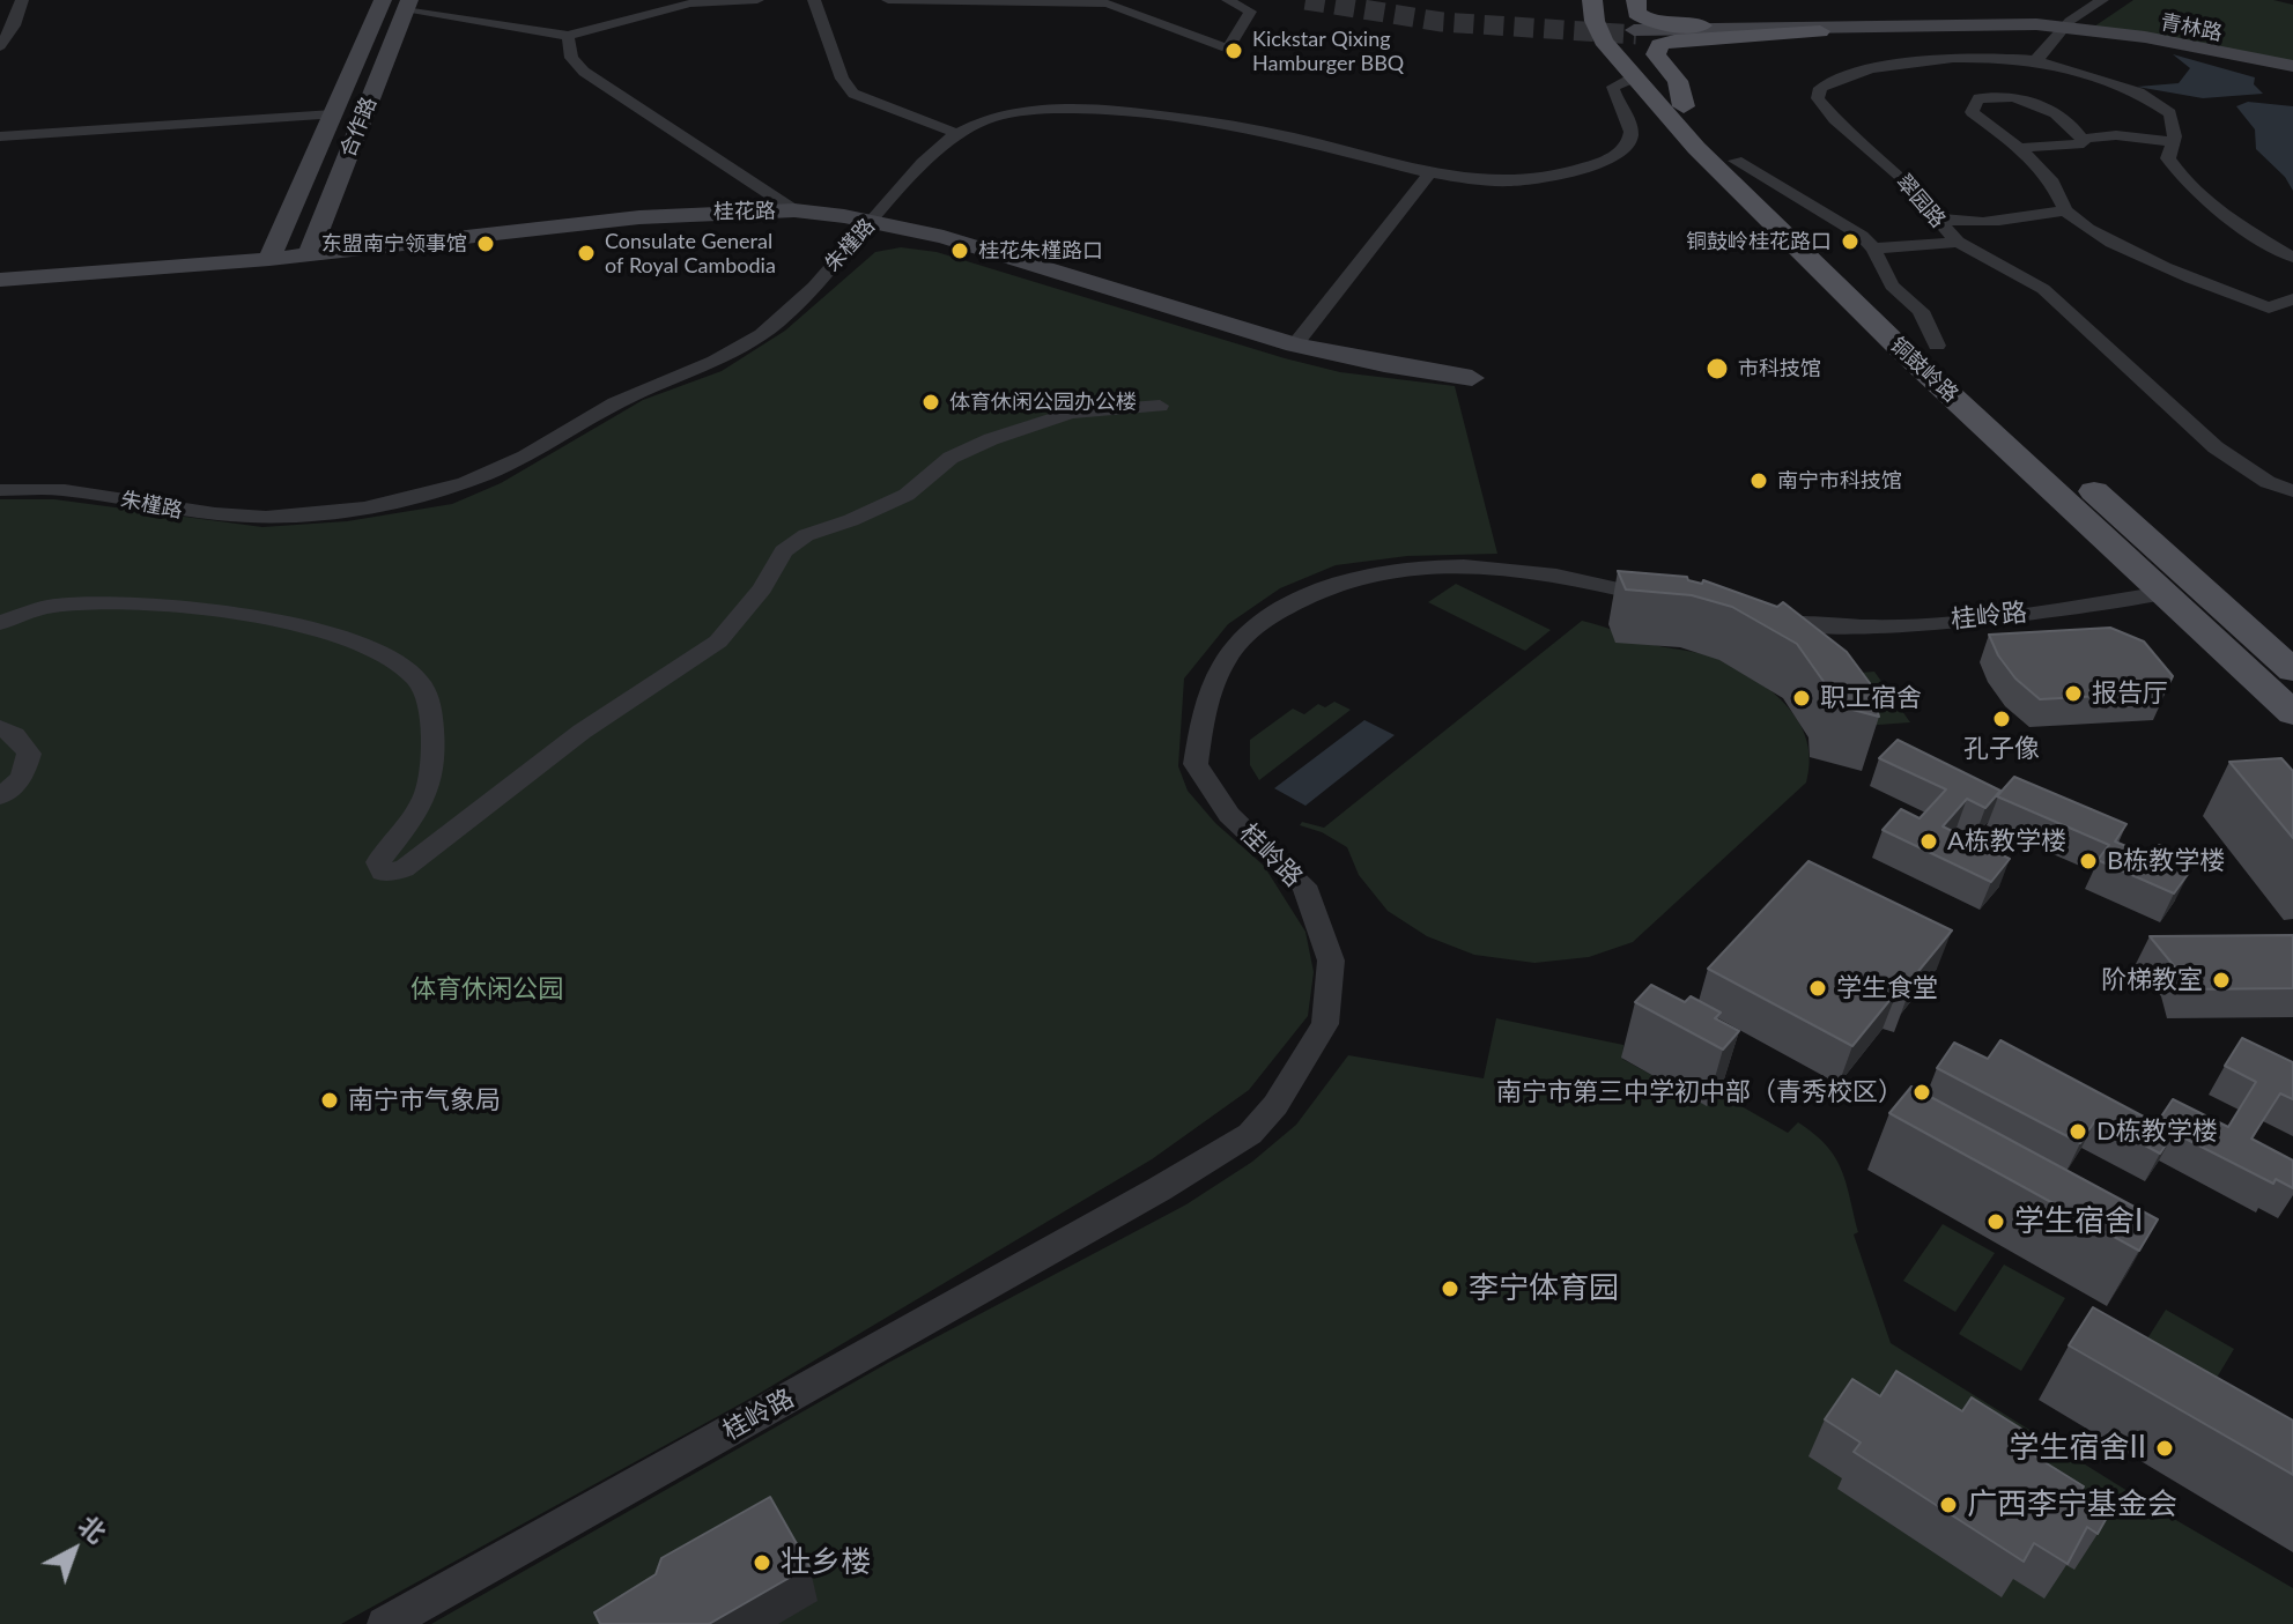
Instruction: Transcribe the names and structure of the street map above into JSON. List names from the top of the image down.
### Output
{
  "streets": {
    "main road": ["铜鼓岭路"],
    "street": [
      "青林路",
      "合作路",
      "翠园路",
      "桂花路",
      "朱槿路",
      "桂岭路"
    ]
  },
  "crossings": [
    ["合作路", "桂花路"],
    ["桂花路", "朱槿路"],
    ["朱槿路", "铜鼓岭路"],
    ["铜鼓岭路", "桂岭路"]
  ],
  "parks": ["体育休闲公园"],
  "places": [
    "Kickstar Qixing Hamburger BBQ",
    "铜鼓岭桂花路口",
    "东盟南宁领事馆",
    "桂花朱槿路口",
    "Consulate General of Royal Cambodia",
    "市科技馆",
    "体育休闲公园办公楼",
    "南宁市科技馆",
    "报告厅",
    "职工宿舍",
    "孔子像",
    "A栋教学楼",
    "B栋教学楼",
    "阶梯教室",
    "学生食堂",
    "南宁市第三中学初中部（青秀校区）",
    "南宁市气象局",
    "D栋教学楼",
    "学生宿舍I",
    "李宁体育园",
    "学生宿舍II",
    "广西李宁基金会",
    "壮乡楼"
  ],
  "north": "top right"
}
